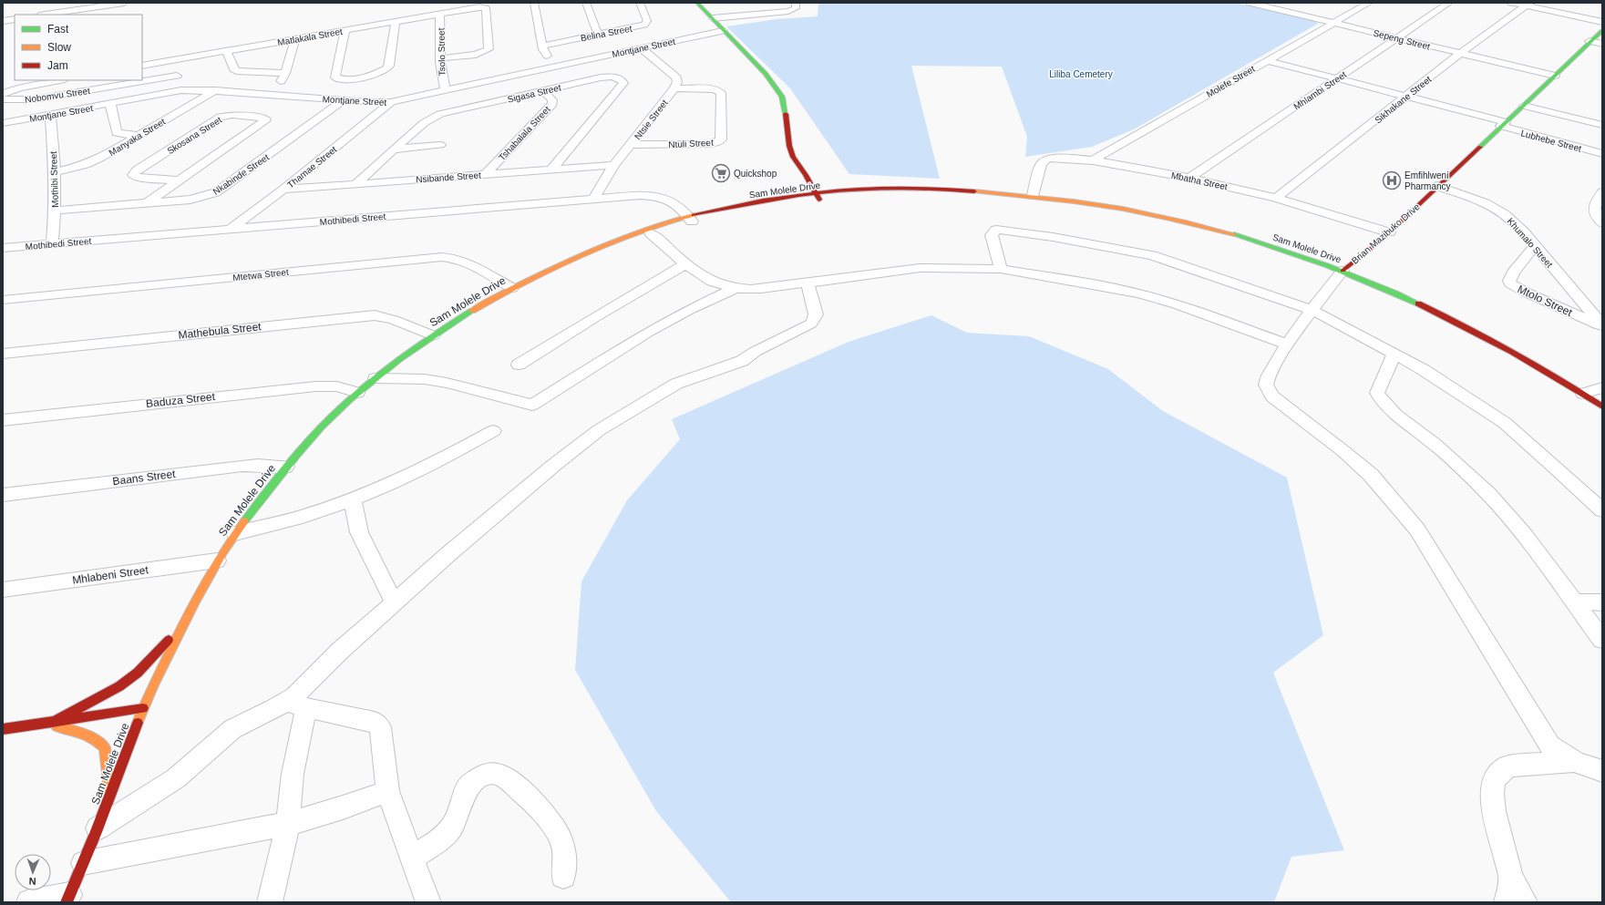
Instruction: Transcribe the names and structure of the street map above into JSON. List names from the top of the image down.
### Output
{
  "streets": {
    "street": [
      "Belina Street",
      "Matlakala Street",
      "Sepeng Street",
      "Montjane Street",
      "Tsolo Street",
      "Molefe Street",
      "Mhlambi Street",
      "Sigasa Street",
      "Nobomvu Street",
      "Sikhakane Street",
      "Ntsie Street",
      "Tshabalala Street",
      "Skosana Street",
      "Manyaka Street",
      "Lubhebe Street",
      "Ntuli Street",
      "Thamae Street",
      "Nkabinde Street",
      "Nsibande Street",
      "Mothibi Street",
      "Mbatha Street",
      "Sam Molele Drive",
      "Mothibedi Street",
      "Brian Mazibuko Drive",
      "Khumalo Street",
      "Mtetwa Street",
      "Mtolo Street",
      "Mathebula Street",
      "Baduza Street",
      "Baans Street",
      "Mhlabeni Street"
    ]
  },
  "crossings": [
    ["Matlakala Street", "Tsolo Street"],
    ["Sepeng Street", "Molefe Street"],
    ["Sepeng Street", "Mhlambi Street"],
    ["Sepeng Street", "Sikhakane Street"],
    ["Sepeng Street", "Brian Mazibuko Drive"],
    ["Montjane Street", "Tsolo Street"],
    ["Montjane Street", "Ntsie Street"],
    ["Montjane Street", "Manyaka Street"],
    ["Montjane Street", "Thamae Street"],
    ["Montjane Street", "Nkabinde Street"],
    ["Montjane Street", "Mothibi Street"],
    ["Molefe Street", "Lubhebe Street"],
    ["Molefe Street", "Mbatha Street"],
    ["Mhlambi Street", "Lubhebe Street"],
    ["Mhlambi Street", "Mbatha Street"],
    ["Sigasa Street", "Tshabalala Street"],
    ["Sigasa Street", "Nsibande Street"],
    ["Sikhakane Street", "Lubhebe Street"],
    ["Sikhakane Street", "Mbatha Street"],
    ["Ntsie Street", "Ntuli Street"],
    ["Ntsie Street", "Nsibande Street"],
    ["Ntsie Street", "Mothibedi Street"],
    ["Tshabalala Street", "Nsibande Street"],
    ["Skosana Street", "Nkabinde Street"],
    ["Manyaka Street", "Mothibi Street"],
    ["Lubhebe Street", "Brian Mazibuko Drive"],
    ["Thamae Street", "Nsibande Street"],
    ["Thamae Street", "Mothibedi Street"],
    ["Nkabinde Street", "Mothibi Street"],
    ["Mothibi Street", "Mothibedi Street"],
    ["Mbatha Street", "Sam Molele Drive"],
    ["Mbatha Street", "Brian Mazibuko Drive"],
    ["Sam Molele Drive", "Mothibedi Street"],
    ["Sam Molele Drive", "Brian Mazibuko Drive"],
    ["Sam Molele Drive", "Mtetwa Street"],
    ["Sam Molele Drive", "Mathebula Street"],
    ["Sam Molele Drive", "Baduza Street"],
    ["Sam Molele Drive", "Baans Street"],
    ["Sam Molele Drive", "Mhlabeni Street"],
    ["Brian Mazibuko Drive", "Khumalo Street"],
    ["Khumalo Street", "Mtolo Street"]
  ],
  "parks": ["Liliba Cemetery"],
  "places": {
    "supermarket": ["Quickshop"],
    "hospital": ["Emfihlweni Pharmancy"]
  },
  "legend": ["Fast", "Slow", "Jam"],
  "north": "bottom"
}
